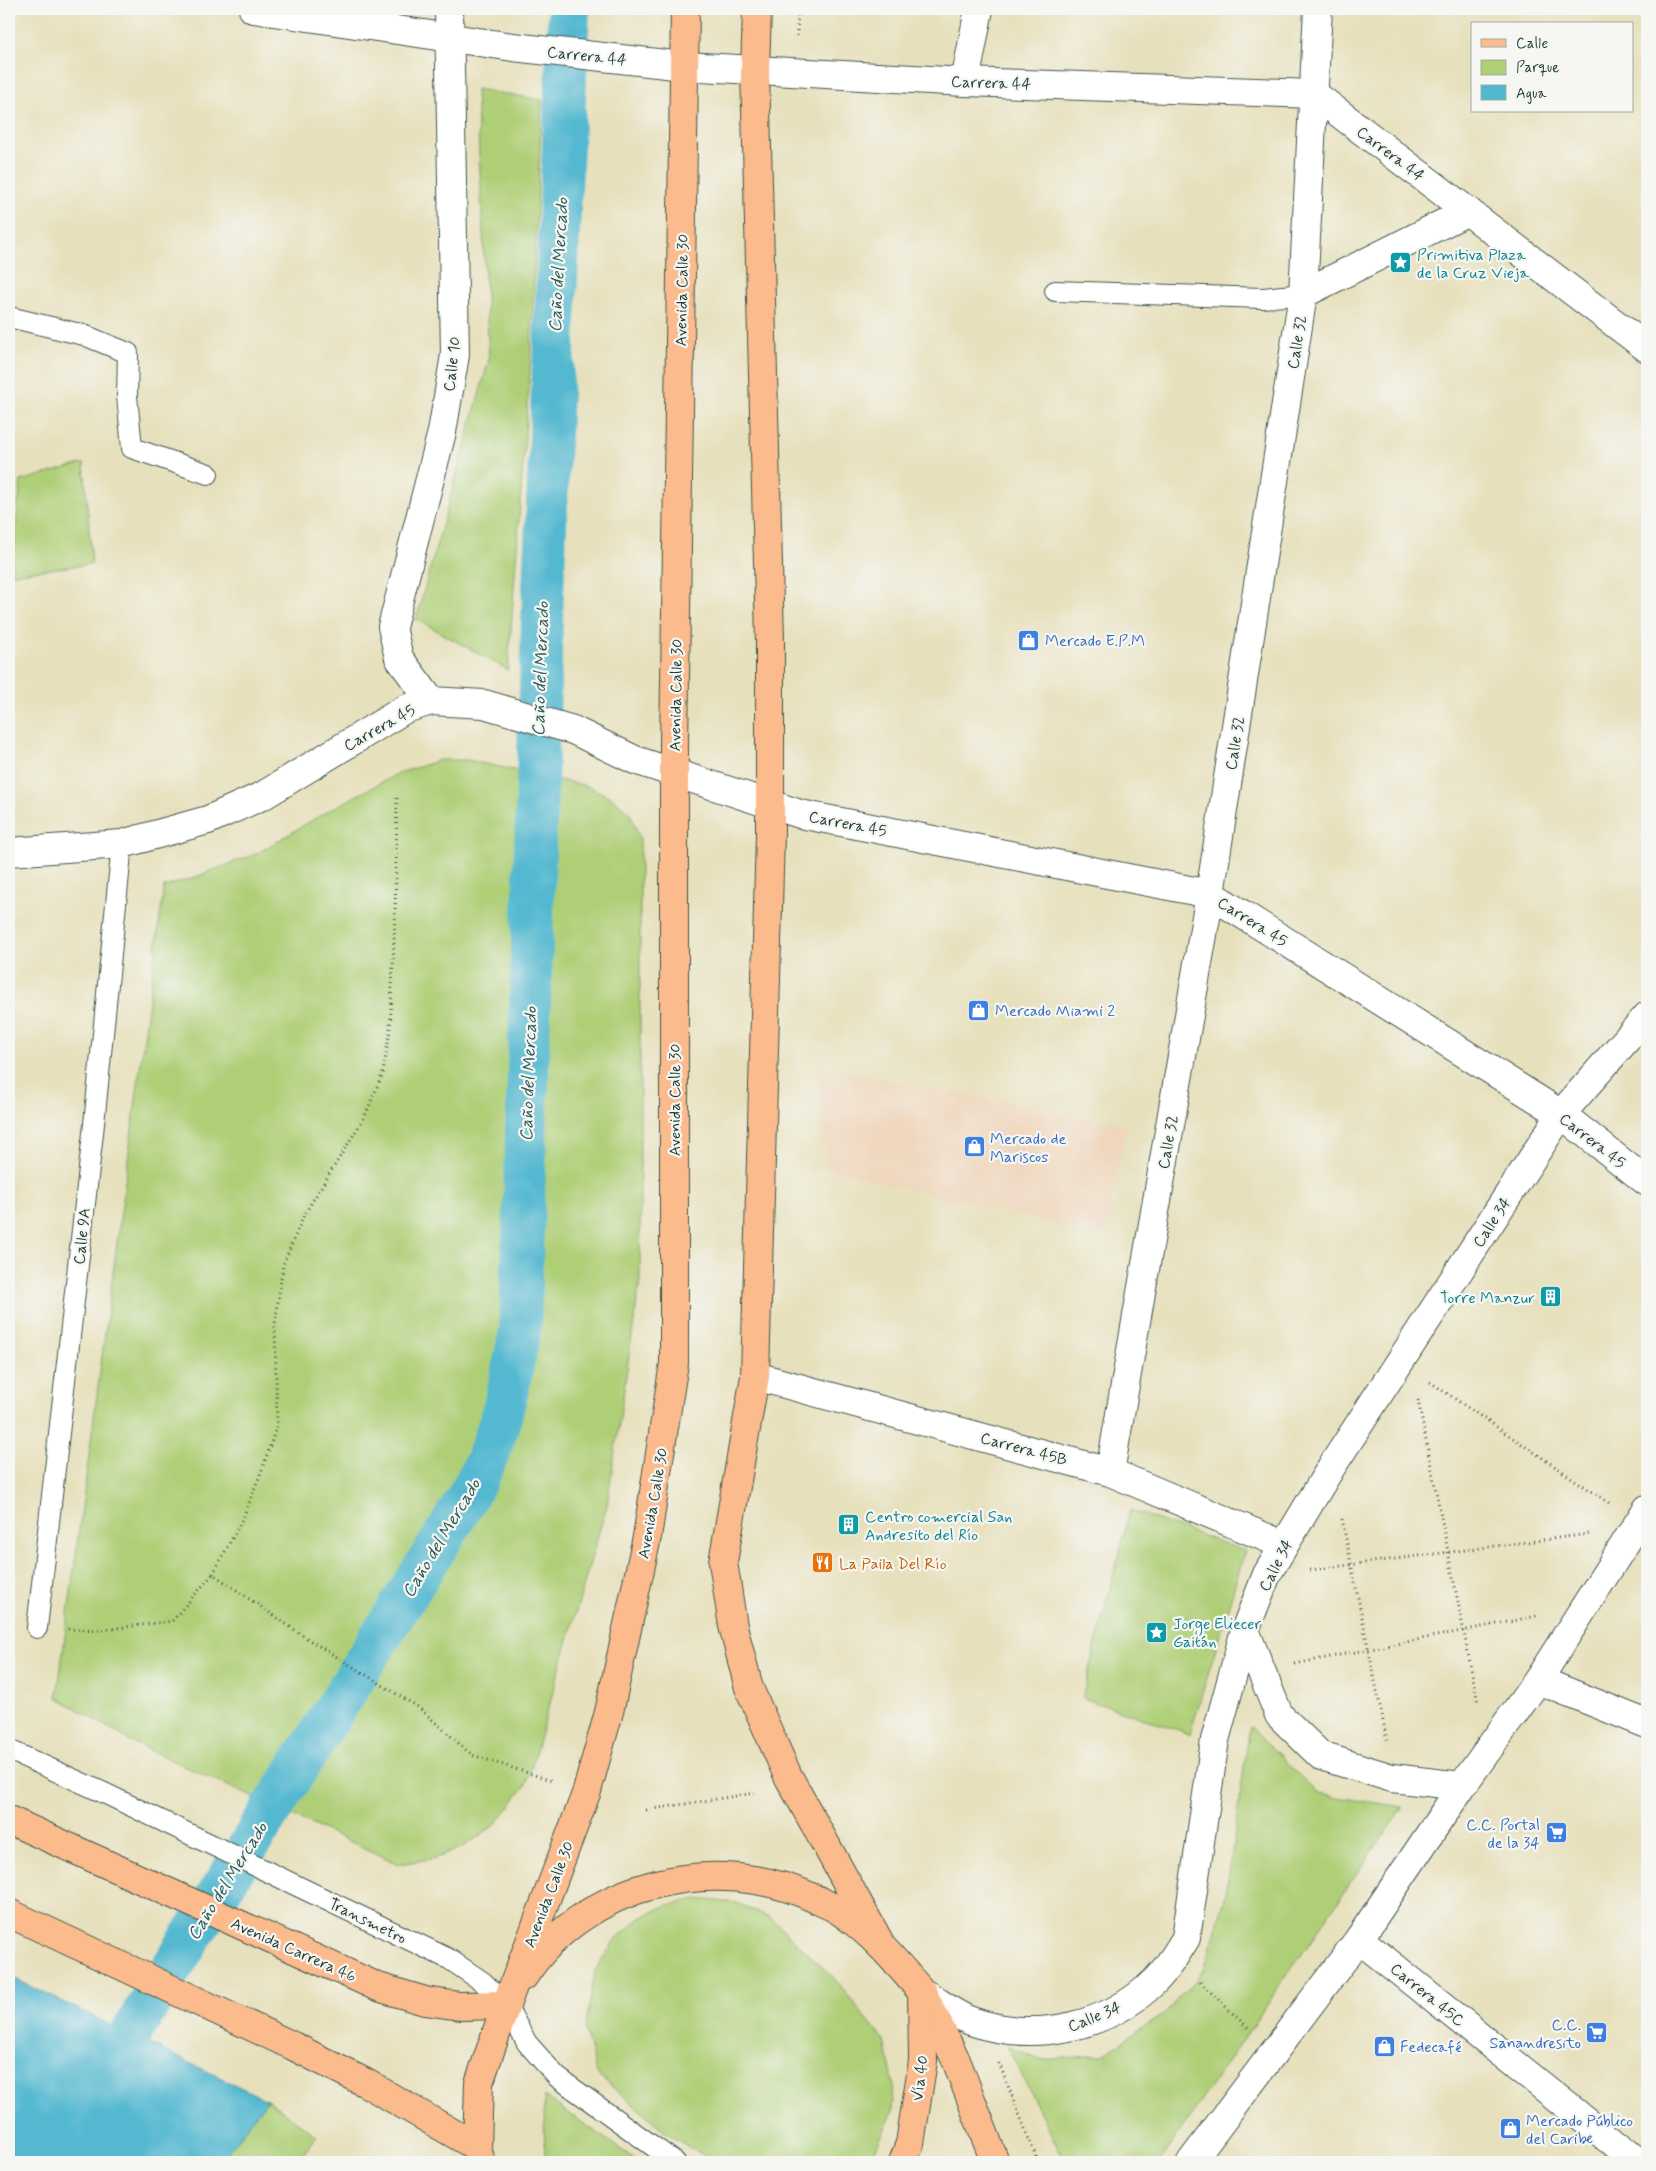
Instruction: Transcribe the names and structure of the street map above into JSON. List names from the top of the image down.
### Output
{
  "streets": {
    "main road": ["Avenida Calle 30", "Avenida Carrera 46", "Vía 40"],
    "street": [
      "Carrera 44",
      "Calle 32",
      "Calle 10",
      "Carrera 45",
      "Calle 34",
      "Carrera 45B",
      "Carrera 45C"
    ],
    "lane": ["Calle 9A", "Transmetro"]
  },
  "crossings": [
    ["Carrera 44", "Avenida Calle 30"],
    ["Carrera 44", "Calle 32"],
    ["Carrera 44", "Calle 10"],
    ["Avenida Calle 30", "Carrera 45"],
    ["Avenida Calle 30", "Transmetro"],
    ["Avenida Calle 30", "Avenida Carrera 46"],
    ["Calle 32", "Carrera 45"],
    ["Calle 32", "Carrera 45B"],
    ["Calle 10", "Carrera 45"],
    ["Carrera 45", "Calle 34"],
    ["Carrera 45", "Calle 9A"],
    ["Calle 34", "Carrera 45B"],
    ["Calle 34", "Vía 40"],
    ["Transmetro", "Avenida Carrera 46"]
  ],
  "water": ["Caño del Mercado"],
  "places": {
    "place": ["Primitiva Plaza de la Cruz Vieja", "Jorge Eliecer Gaitán"],
    "shop": [
      "Mercado E.P.M",
      "Mercado Miami 2",
      "Mercado de Mariscos",
      "Fedecafé",
      "Mercado Público del Caribe"
    ],
    "building": ["Torre Manzur", "Centro comercial San Andresito del Río"],
    "restaurant": ["La Paila Del Río"],
    "supermarket": ["C.C. Portal de la 34", "C.C. Sanandresito"]
  },
  "legend": ["Calle", "Parque", "Agua"]
}
